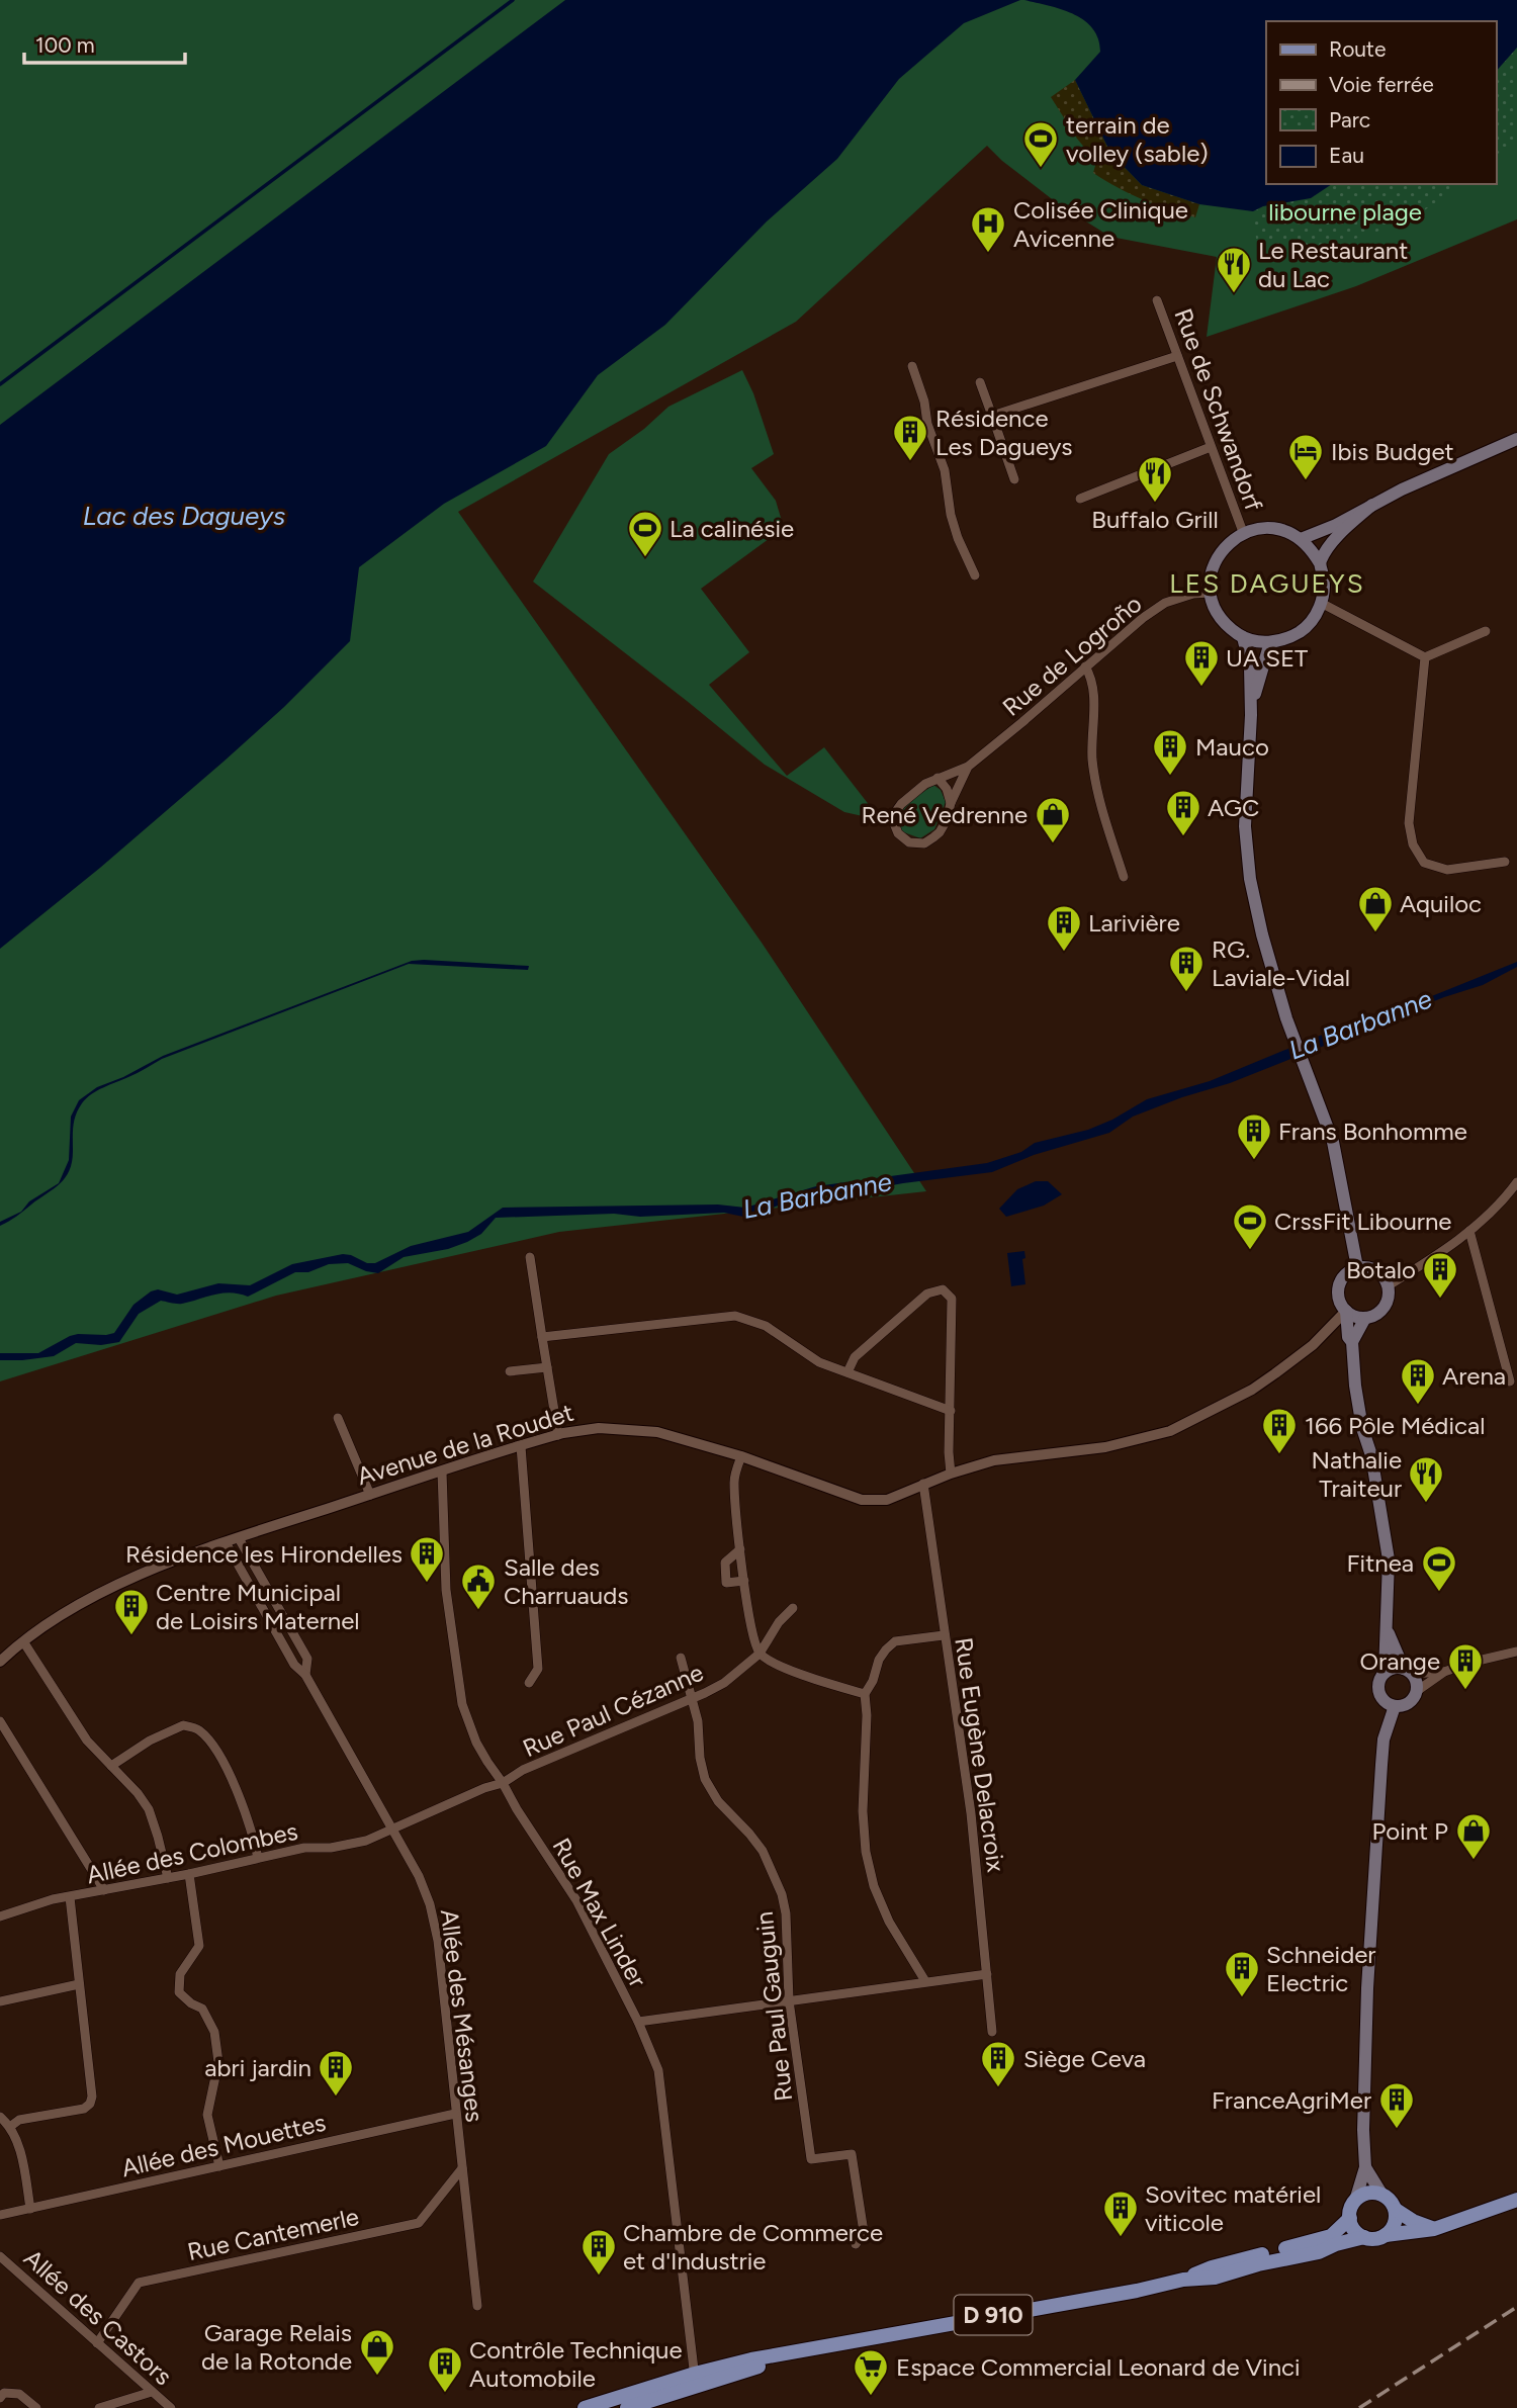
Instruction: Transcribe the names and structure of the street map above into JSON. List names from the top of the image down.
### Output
{
  "streets": {
    "main road": ["D 910"],
    "street": [
      "Rue de Schwandorf",
      "Rue de Logroño",
      "Avenue de la Roudet",
      "Rue Paul Cézanne",
      "Rue Eugène Delacroix",
      "Allée des Colombes",
      "Rue Max Linder",
      "Rue Paul Gauguin",
      "Allée des Mésanges",
      "Allée des Mouettes",
      "Rue Cantemerle",
      "Allée des Castors"
    ]
  },
  "crossings": [
    ["Rue de Schwandorf", "Rue de Logroño"],
    ["Avenue de la Roudet", "Rue Eugène Delacroix"],
    ["Avenue de la Roudet", "Rue Max Linder"],
    ["Avenue de la Roudet", "Allée des Mésanges"],
    ["Rue Paul Cézanne", "Allée des Colombes"],
    ["Rue Paul Cézanne", "Rue Max Linder"],
    ["Rue Paul Cézanne", "Rue Paul Gauguin"],
    ["Rue Paul Cézanne", "Allée des Mésanges"],
    ["Allée des Colombes", "Allée des Mésanges"],
    ["Rue Max Linder", "D 910"],
    ["Allée des Mésanges", "Allée des Mouettes"],
    ["Allée des Mésanges", "Rue Cantemerle"],
    ["Rue Cantemerle", "Allée des Castors"]
  ],
  "districts": ["LES DAGUEYS"],
  "water": ["Lac des Dagueys", "La Barbanne"],
  "parks": ["libourne plage"],
  "places": {
    "sports": [
      "terrain de volley (sable)",
      "La calinésie",
      "CrssFit Libourne",
      "Fitnea"
    ],
    "hospital": ["Colisée Clinique Avicenne"],
    "restaurant": ["Le Restaurant du Lac", "Buffalo Grill", "Nathalie Traiteur"],
    "building": [
      "Résidence Les Dagueys",
      "UA SET",
      "Mauco",
      "AGC",
      "Larivière",
      "RG. Laviale-Vidal",
      "Frans Bonhomme",
      "Botalo",
      "Arena",
      "166 Pôle Médical",
      "Résidence les Hirondelles",
      "Centre Municipal de Loisirs Maternel",
      "Orange",
      "Schneider Electric",
      "Siège Ceva",
      "abri jardin",
      "FranceAgriMer",
      "Sovitec matériel viticole",
      "Chambre de Commerce et d'Industrie",
      "Contrôle Technique Automobile"
    ],
    "hotel": ["Ibis Budget"],
    "shop": [
      "René Vedrenne",
      "Aquiloc",
      "Point P",
      "Garage Relais de la Rotonde"
    ],
    "public building": ["Salle des Charruauds"],
    "supermarket": ["Espace Commercial Leonard de Vinci"]
  },
  "legend": [
    "Route",
    "Voie ferrée",
    "Parc",
    "Eau"
  ],
  "scale_bar": "100 m"
}
